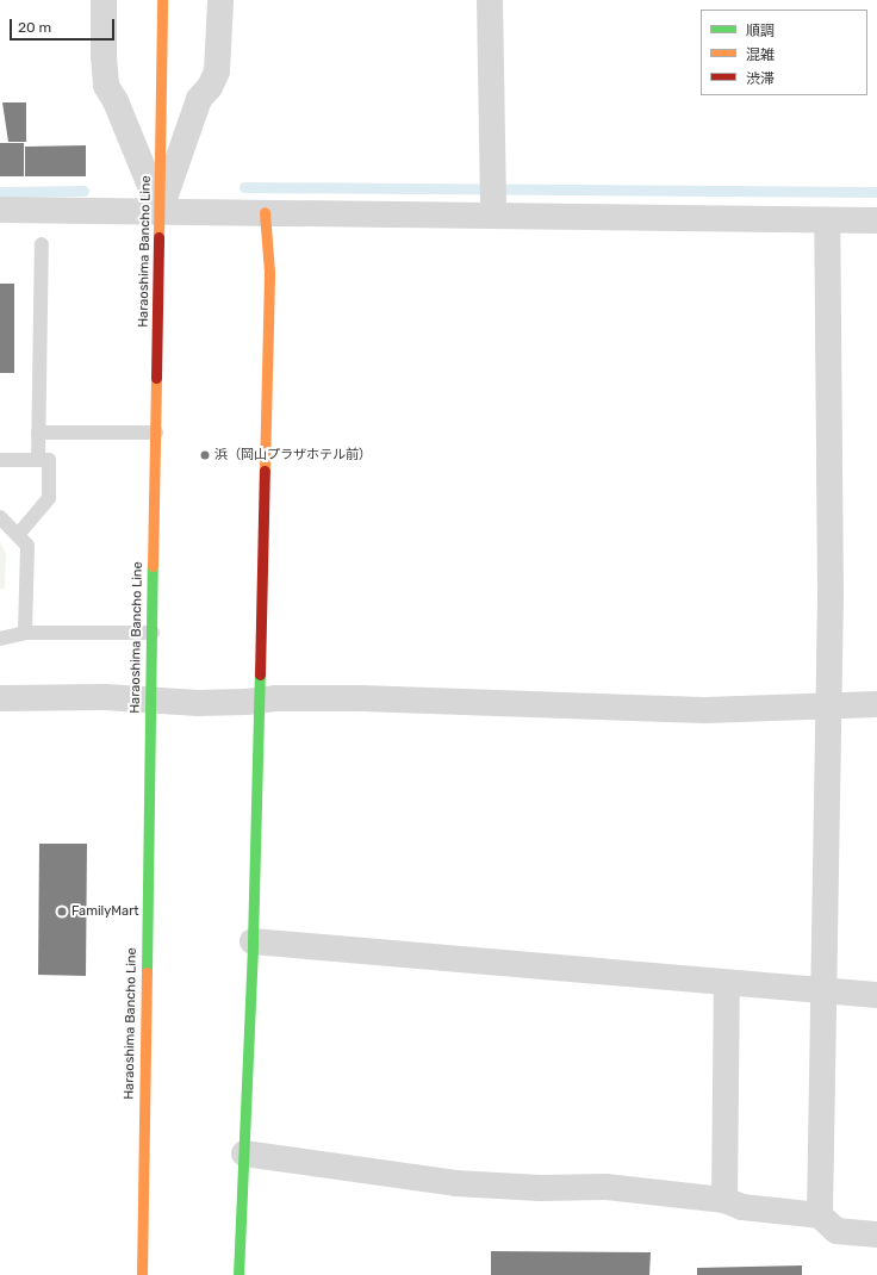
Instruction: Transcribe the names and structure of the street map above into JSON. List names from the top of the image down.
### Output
{
  "streets": {
    "main road": ["Haraoshima Bancho Line"]
  },
  "places": ["浜（岡山プラザホテル前）", "FamilyMart"],
  "legend": ["順調", "混雑", "渋滞"],
  "scale_bar": "20 m"
}
